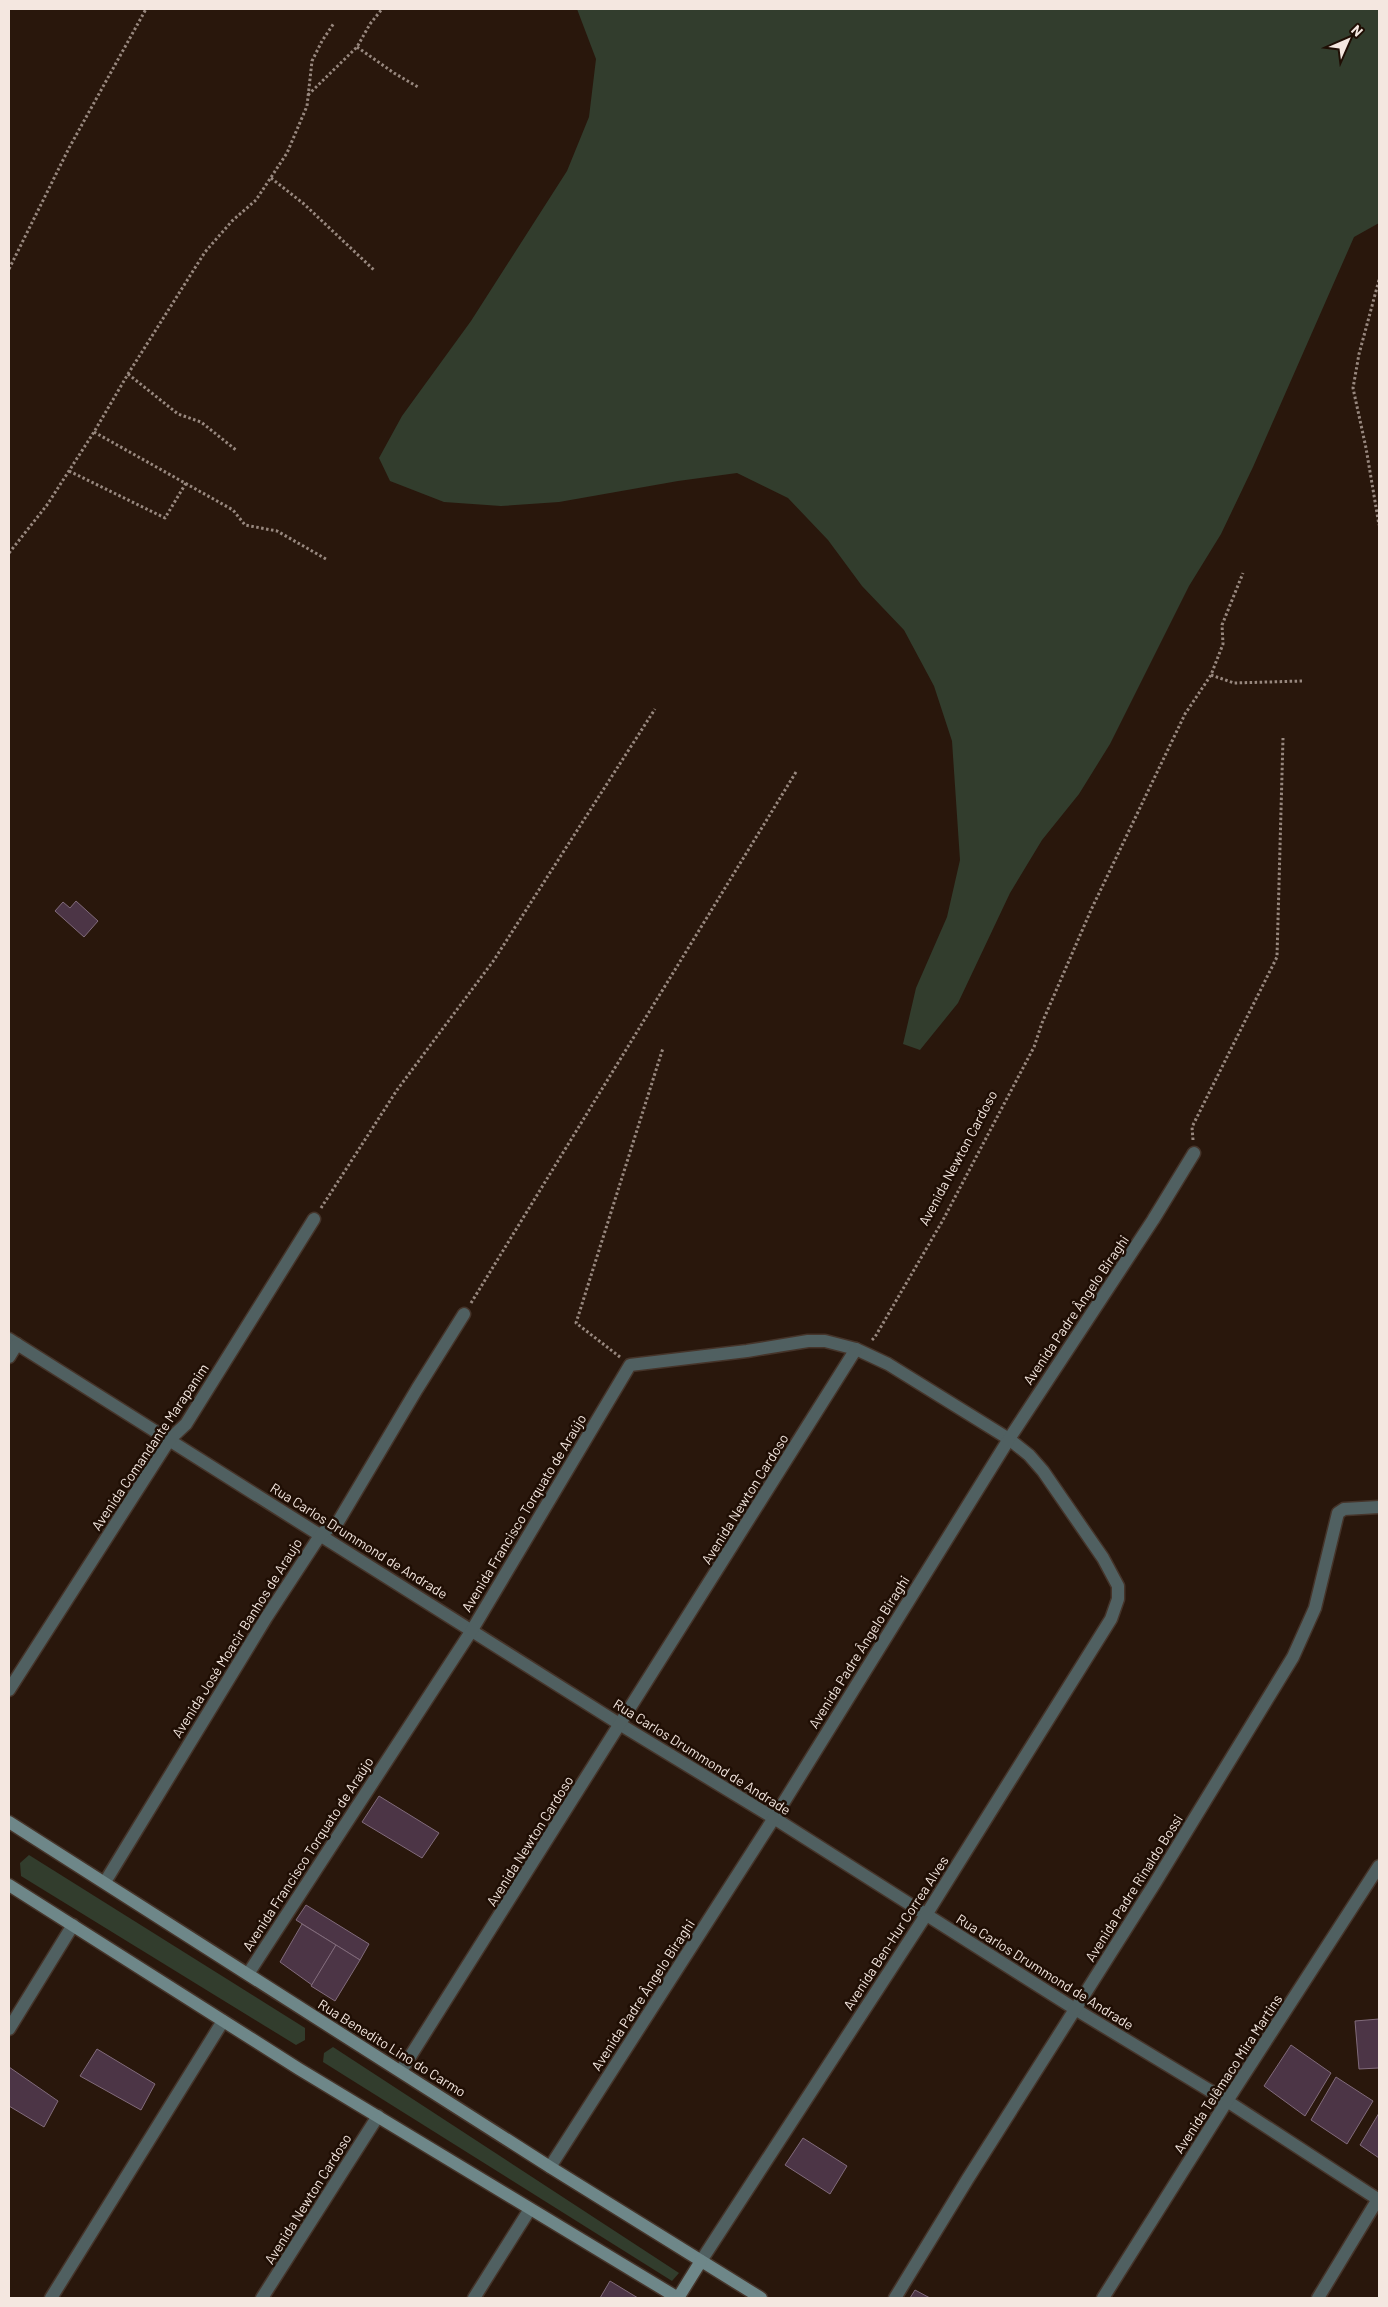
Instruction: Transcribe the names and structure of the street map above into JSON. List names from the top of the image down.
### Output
{
  "streets": {
    "main road": ["Rua Benedito Lino do Carmo"],
    "street": [
      "Avenida Newton Cardoso",
      "Avenida Padre Ângelo Biraghi",
      "Avenida Comandante Marapanim",
      "Avenida Francisco Torquato de Araújo",
      "Rua Carlos Drummond de Andrade",
      "Avenida José Moacir Banhos de Araujo",
      "Avenida Padre Rinaldo Bossi",
      "Avenida Ben-Hur Correa Alves",
      "Avenida Telêmaco Mira Martins"
    ]
  },
  "crossings": [
    ["Avenida Newton Cardoso", "Rua Carlos Drummond de Andrade"],
    ["Avenida Newton Cardoso", "Avenida Ben-Hur Correa Alves"],
    ["Avenida Newton Cardoso", "Rua Benedito Lino do Carmo"],
    ["Avenida Padre Ângelo Biraghi", "Rua Carlos Drummond de Andrade"],
    ["Avenida Padre Ângelo Biraghi", "Avenida Ben-Hur Correa Alves"],
    ["Avenida Padre Ângelo Biraghi", "Rua Benedito Lino do Carmo"],
    ["Avenida Comandante Marapanim", "Rua Carlos Drummond de Andrade"],
    ["Avenida Francisco Torquato de Araújo", "Rua Carlos Drummond de Andrade"],
    ["Avenida Francisco Torquato de Araújo", "Avenida Ben-Hur Correa Alves"],
    ["Avenida Francisco Torquato de Araújo", "Rua Benedito Lino do Carmo"],
    ["Rua Carlos Drummond de Andrade", "Avenida José Moacir Banhos de Araujo"],
    ["Rua Carlos Drummond de Andrade", "Avenida Padre Rinaldo Bossi"],
    ["Rua Carlos Drummond de Andrade", "Avenida Ben-Hur Correa Alves"],
    ["Rua Carlos Drummond de Andrade", "Avenida Telêmaco Mira Martins"],
    ["Avenida José Moacir Banhos de Araujo", "Rua Benedito Lino do Carmo"],
    ["Avenida Ben-Hur Correa Alves", "Rua Benedito Lino do Carmo"]
  ],
  "north": "top right"
}
